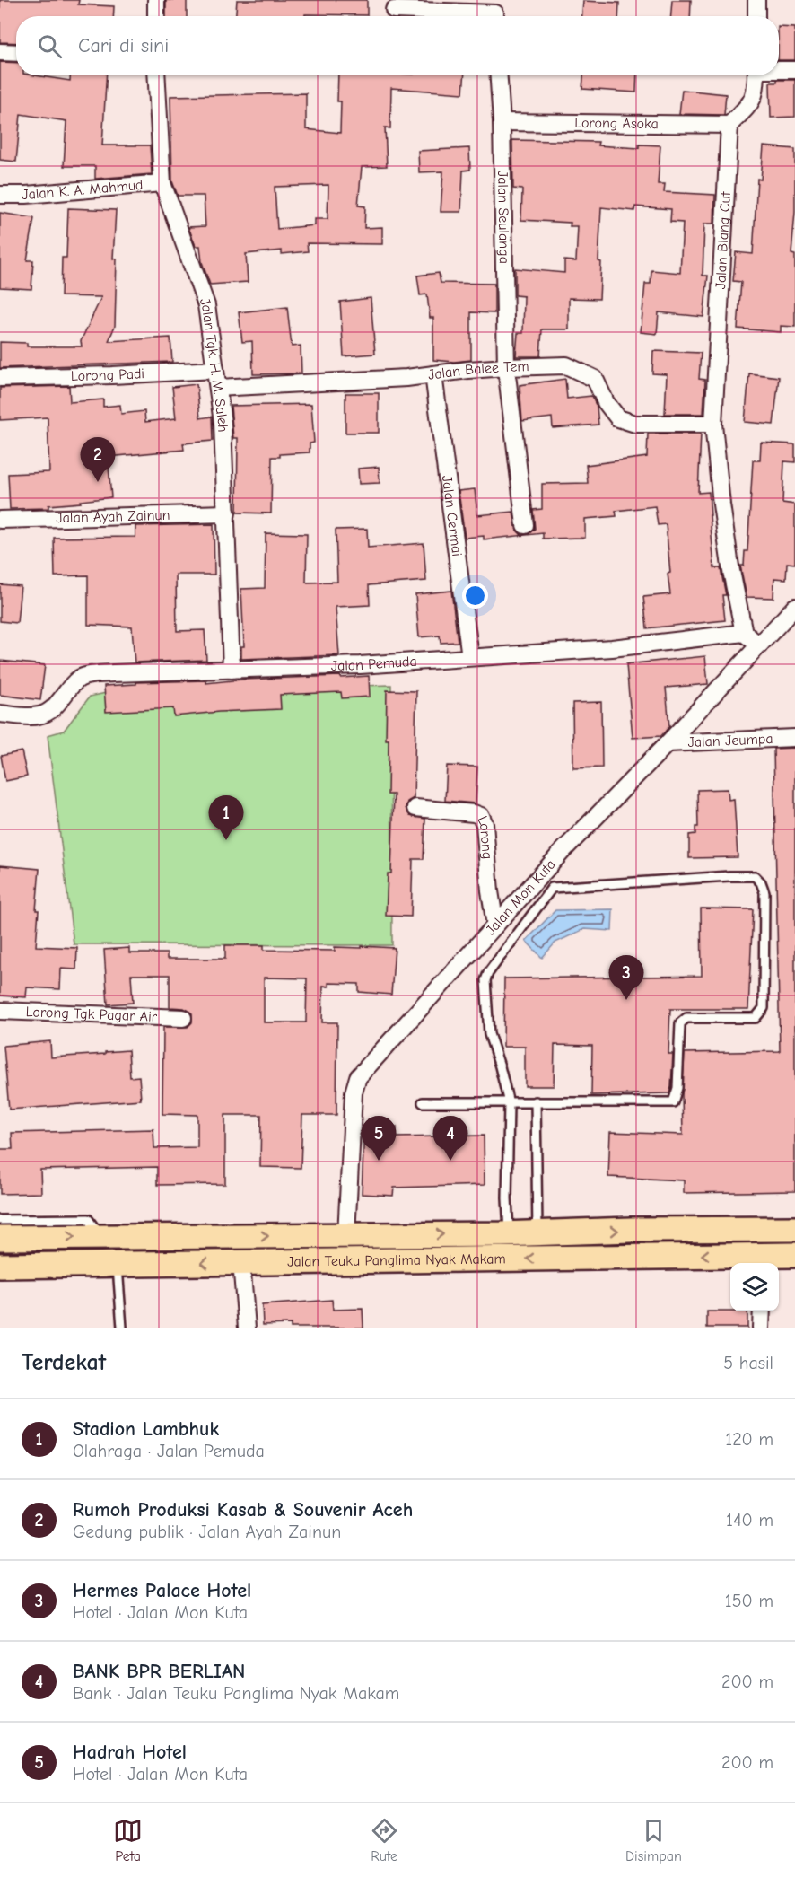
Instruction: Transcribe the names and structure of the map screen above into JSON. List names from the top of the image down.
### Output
{
  "streets": {
    "main road": ["Jalan Teuku Panglima Nyak Makam"],
    "street": [
      "Lorong Asoka",
      "Jalan K. A. Mahmud",
      "Jalan Seulanga",
      "Jalan Blang Cut",
      "Jalan Tgk. H. M. Saleh",
      "Jalan Balee Tem",
      "Lorong Padi",
      "Jalan Ayah Zainun",
      "Jalan Cermai",
      "Jalan Pemuda",
      "Jalan Jeumpa",
      "Lorong",
      "Jalan Mon Kuta",
      "Lorong Tgk Pagar Air"
    ]
  },
  "crossings": [
    ["Lorong Asoka", "Jalan Seulanga"],
    ["Lorong Asoka", "Jalan Blang Cut"],
    ["Jalan K. A. Mahmud", "Jalan Tgk. H. M. Saleh"],
    ["Jalan Seulanga", "Jalan Balee Tem"],
    ["Jalan Blang Cut", "Jalan Balee Tem"],
    ["Jalan Blang Cut", "Jalan Pemuda"],
    ["Jalan Tgk. H. M. Saleh", "Jalan Balee Tem"],
    ["Jalan Tgk. H. M. Saleh", "Lorong Padi"],
    ["Jalan Tgk. H. M. Saleh", "Jalan Ayah Zainun"],
    ["Jalan Tgk. H. M. Saleh", "Jalan Pemuda"],
    ["Jalan Balee Tem", "Jalan Cermai"],
    ["Jalan Cermai", "Jalan Pemuda"],
    ["Jalan Jeumpa", "Jalan Mon Kuta"],
    ["Lorong", "Jalan Mon Kuta"],
    ["Jalan Mon Kuta", "Jalan Teuku Panglima Nyak Makam"]
  ],
  "page": {
    "search": "Cari di sini",
    "pins": [
      "2",
      "1",
      "3",
      "4",
      "5"
    ],
    "heading": ["Terdekat", "5 hasil"],
    "list": [
      {
        "mark": "1",
        "name": "Stadion Lambhuk",
        "note": "Olahraga · Jalan Pemuda",
        "value": "120 m"
      },
      {
        "mark": "2",
        "name": "Rumoh Produksi Kasab & Souvenir Aceh",
        "note": "Gedung publik · Jalan Ayah Zainun",
        "value": "140 m"
      },
      {
        "mark": "3",
        "name": "Hermes Palace Hotel",
        "note": "Hotel · Jalan Mon Kuta",
        "value": "150 m"
      },
      {
        "mark": "4",
        "name": "BANK BPR BERLIAN",
        "note": "Bank · Jalan Teuku Panglima Nyak Makam",
        "value": "200 m"
      },
      {
        "mark": "5",
        "name": "Hadrah Hotel",
        "note": "Hotel · Jalan Mon Kuta",
        "value": "200 m"
      }
    ],
    "nav": ["Peta", "Rute", "Disimpan"]
  }
}
